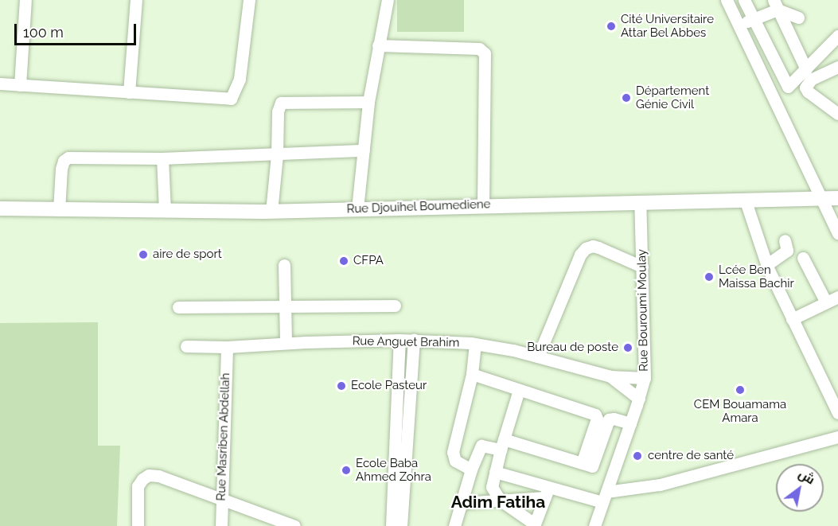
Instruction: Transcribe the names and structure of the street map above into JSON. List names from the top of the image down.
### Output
{
  "streets": {
    "main road": ["Rue Djouihel Boumediene"],
    "street": ["Rue Bouroumi Moulay", "Rue Anguet Brahim", "Rue Masriben Abdellah"]
  },
  "crossings": [
    ["Rue Djouihel Boumediene", "Rue Bouroumi Moulay"],
    ["Rue Anguet Brahim", "Rue Masriben Abdellah"]
  ],
  "districts": ["Adim Fatiha"],
  "places": [
    "Cité Universitaire Attar Bel Abbes",
    "Département Génie Civil",
    "aire de sport",
    "CFPA",
    "Lcée Ben Maissa Bachir",
    "Bureau de poste",
    "Ecole Pasteur",
    "CEM Bouamama Amara",
    "centre de santé",
    "Ecole Baba Ahmed Zohra"
  ],
  "scale_bar": "100 m",
  "north": "top right"
}
